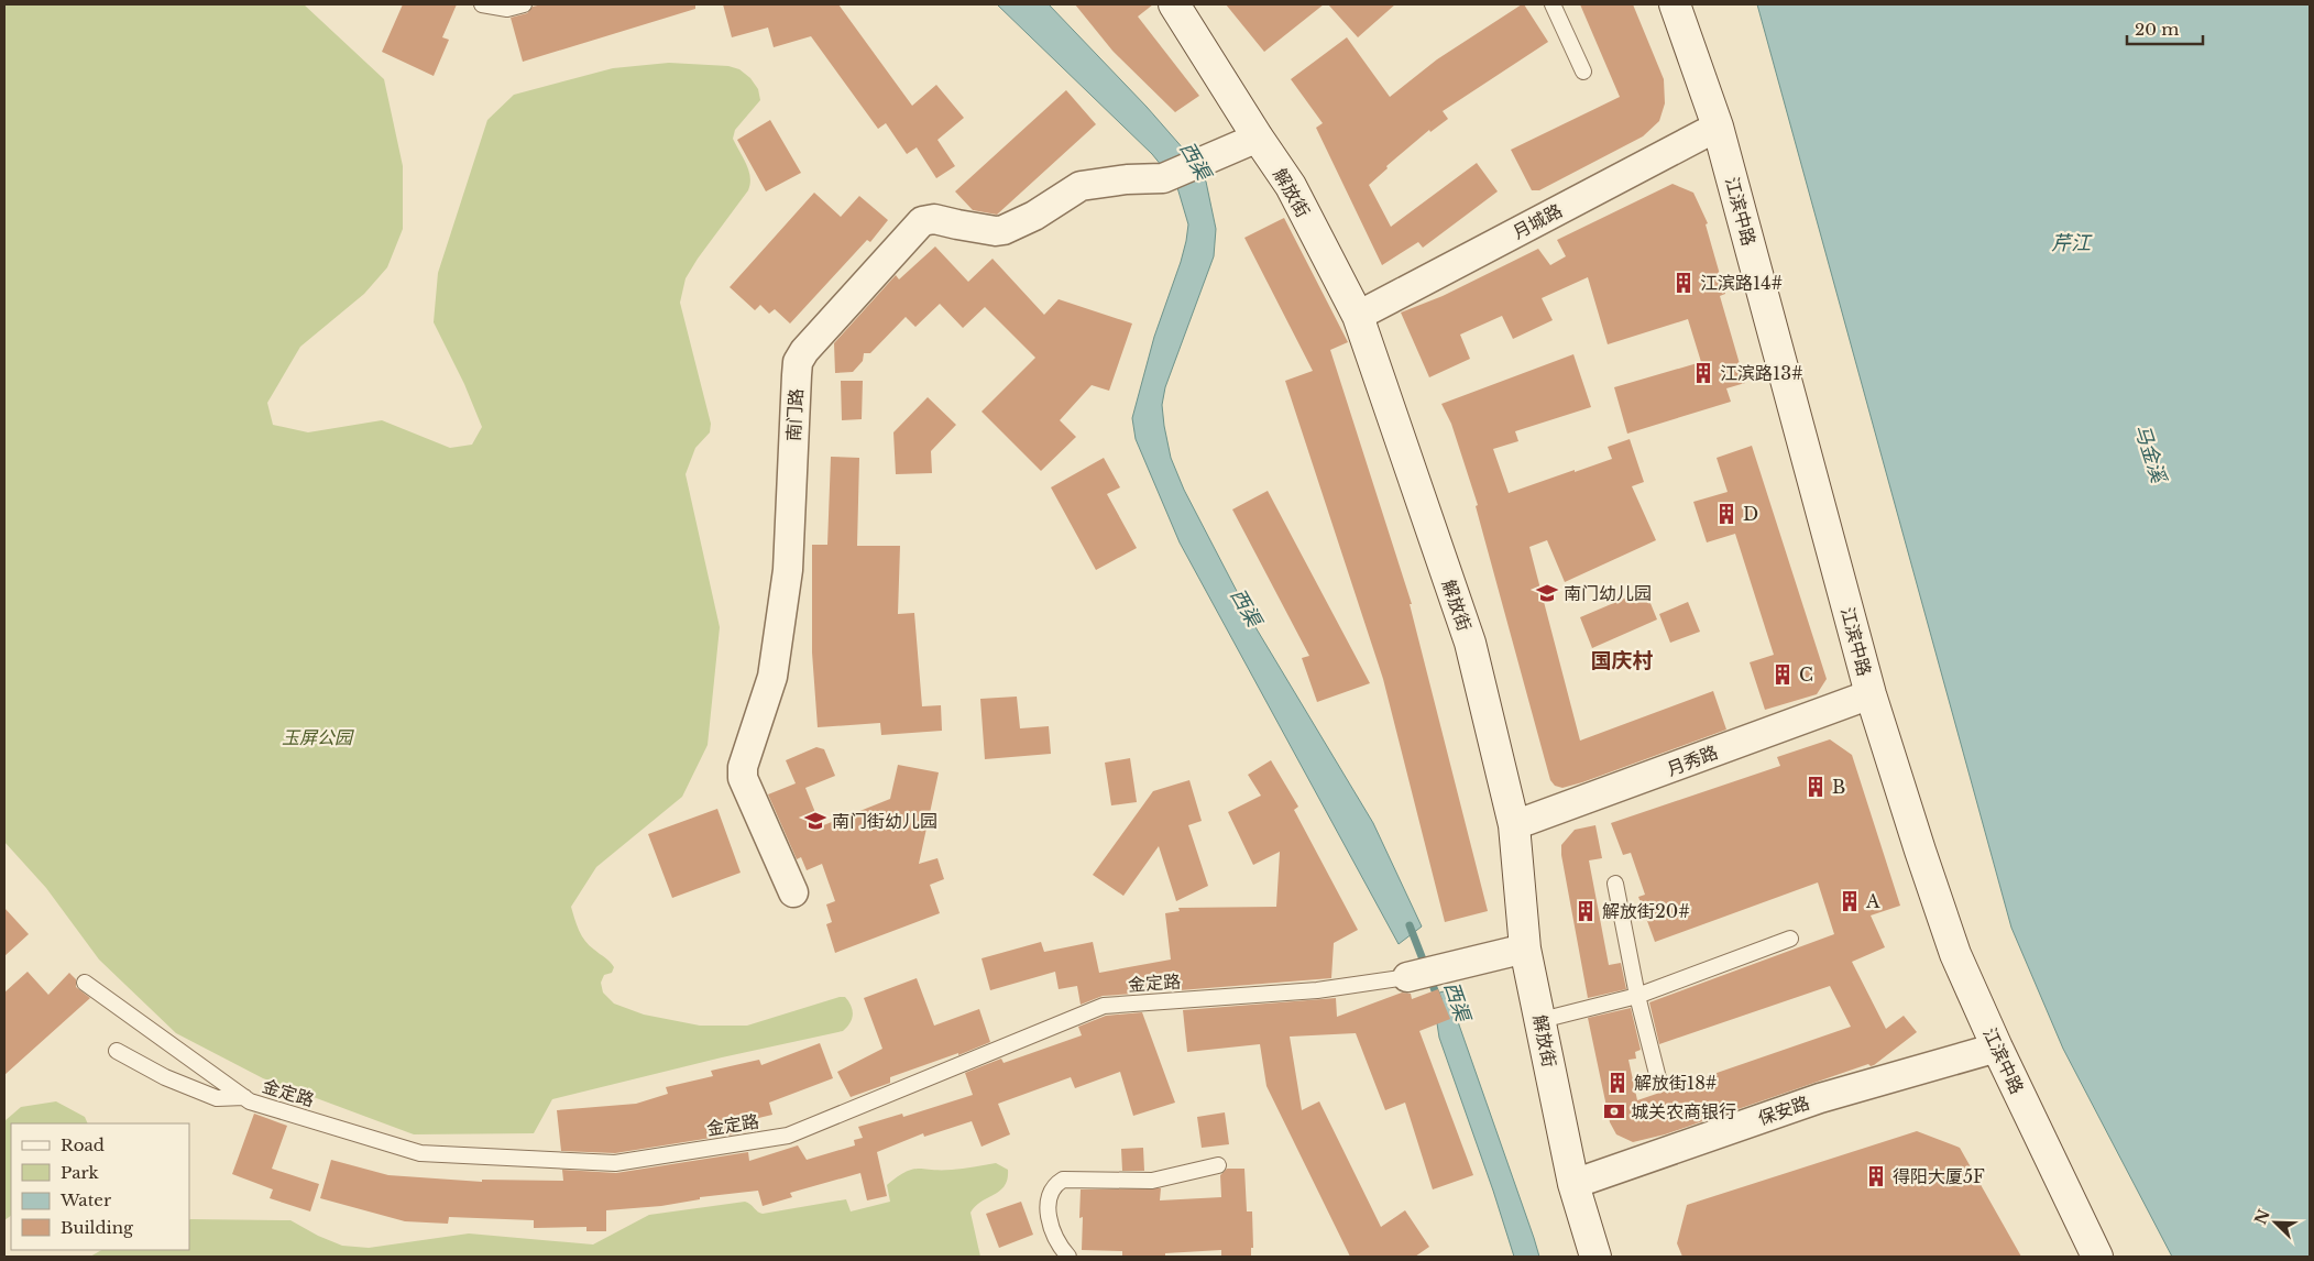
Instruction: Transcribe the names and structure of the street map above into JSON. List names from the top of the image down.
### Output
{
  "streets": {
    "street": [
      "解放街",
      "江滨中路",
      "月城路",
      "南门路",
      "月秀路",
      "保安路"
    ],
    "lane": ["金定路"]
  },
  "crossings": [
    ["解放街", "月城路"],
    ["解放街", "南门路"],
    ["解放街", "月秀路"],
    ["解放街", "保安路"],
    ["江滨中路", "月城路"],
    ["江滨中路", "月秀路"],
    ["江滨中路", "保安路"]
  ],
  "districts": ["国庆村"],
  "water": ["西渠", "芹江", "马金溪"],
  "parks": ["玉屏公园"],
  "places": {
    "building": [
      "江滨路14#",
      "江滨路13#",
      "D",
      "C",
      "B",
      "A",
      "解放街20#",
      "解放街18#",
      "得阳大厦5F"
    ],
    "school or university": ["南门幼儿园", "南门街幼儿园"],
    "bank": ["城关农商银行"]
  },
  "legend": [
    "Road",
    "Park",
    "Water",
    "Building"
  ],
  "scale_bar": "20 m",
  "north": "top left"
}
